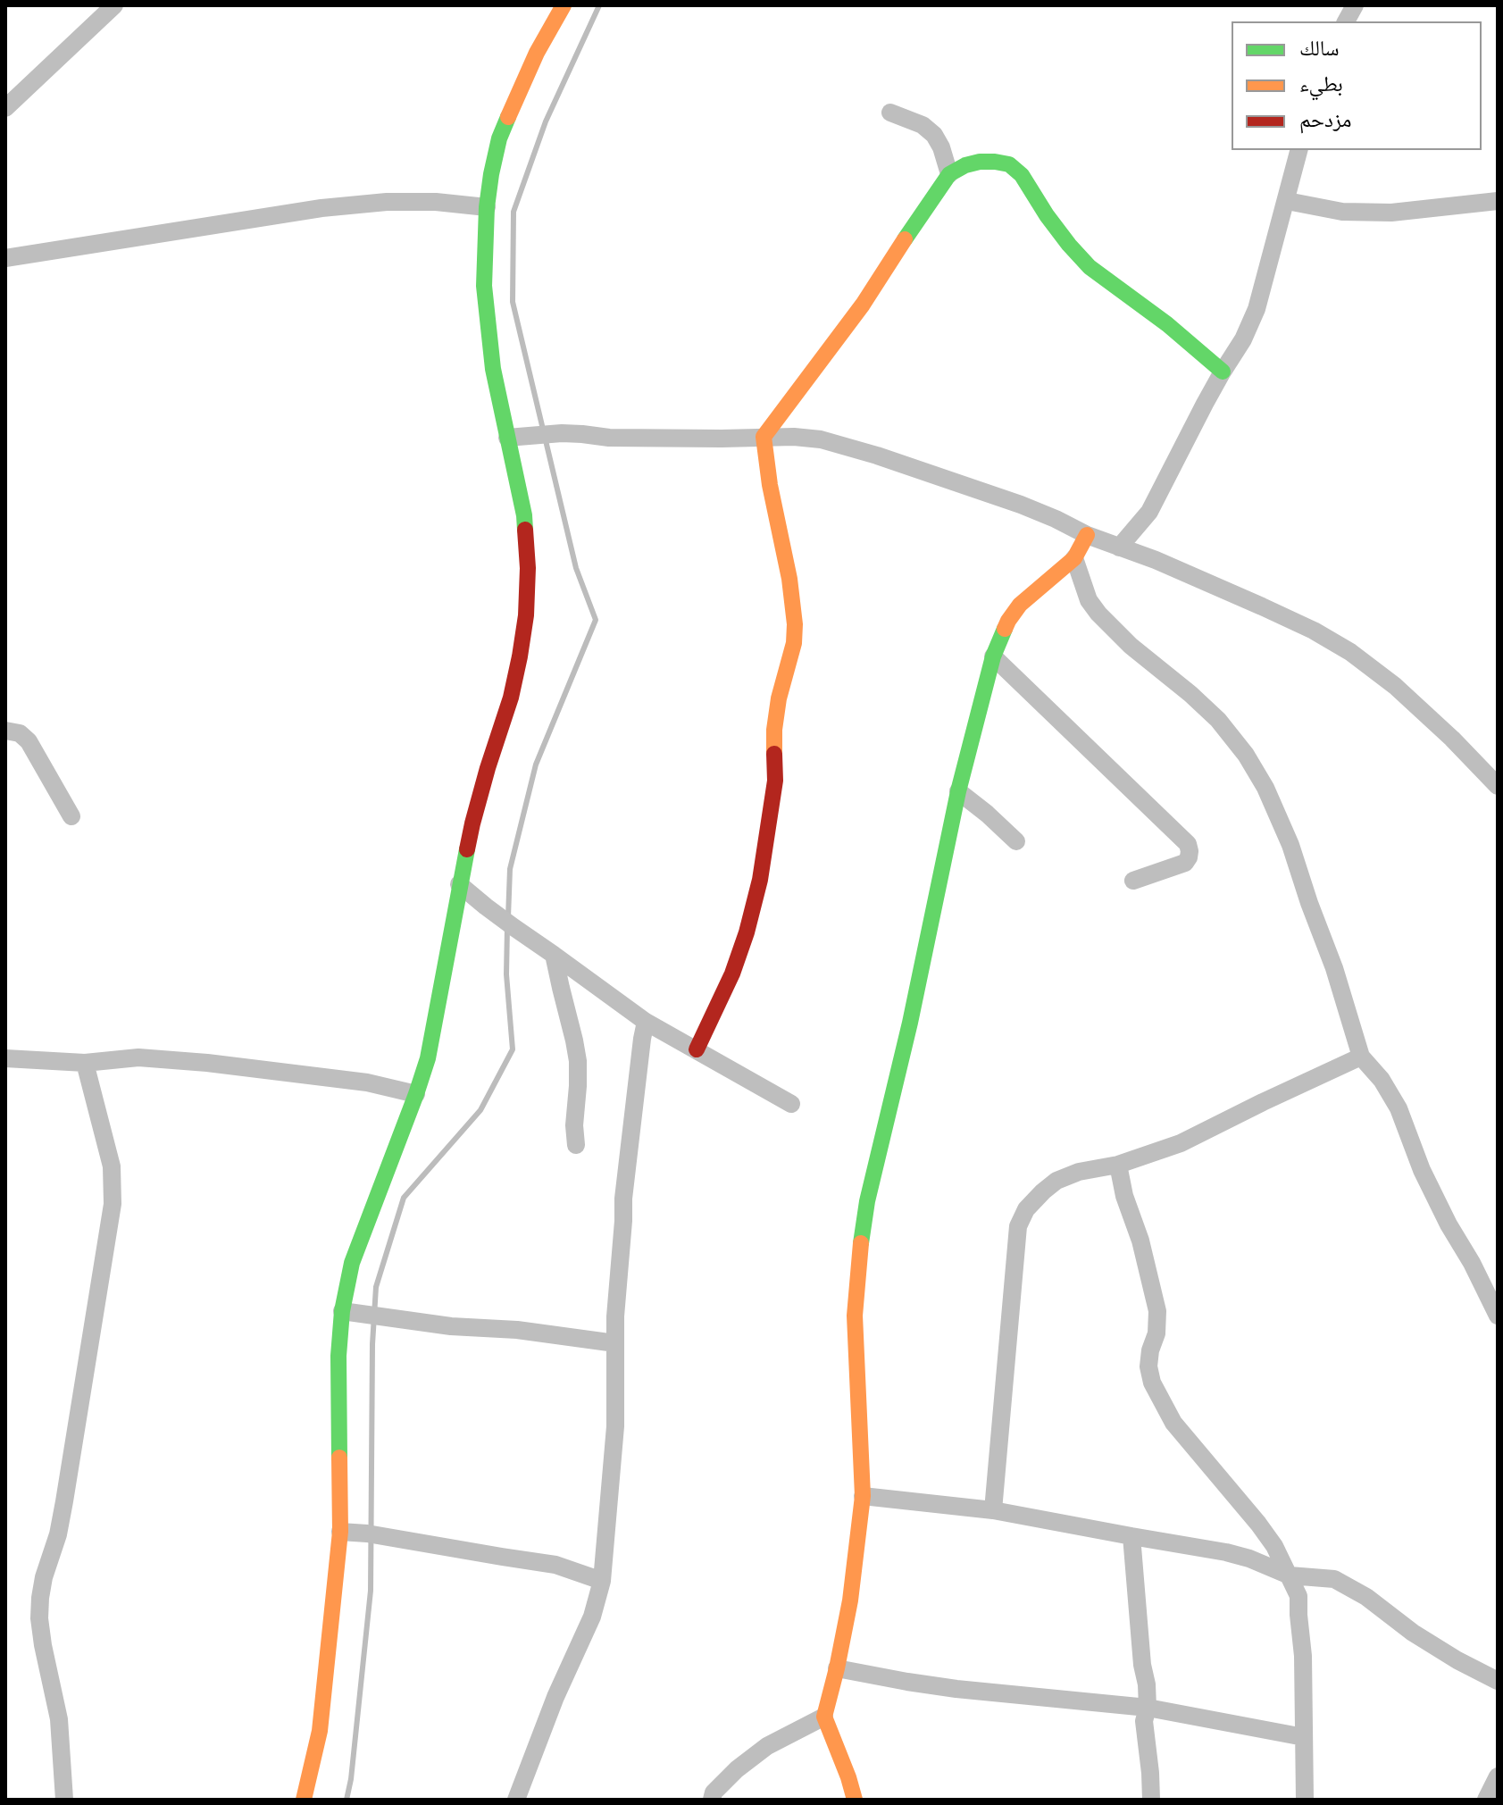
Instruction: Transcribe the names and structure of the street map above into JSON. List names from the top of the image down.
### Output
{
  "legend": ["سالك", "بطيء", "مزدحم"]
}
